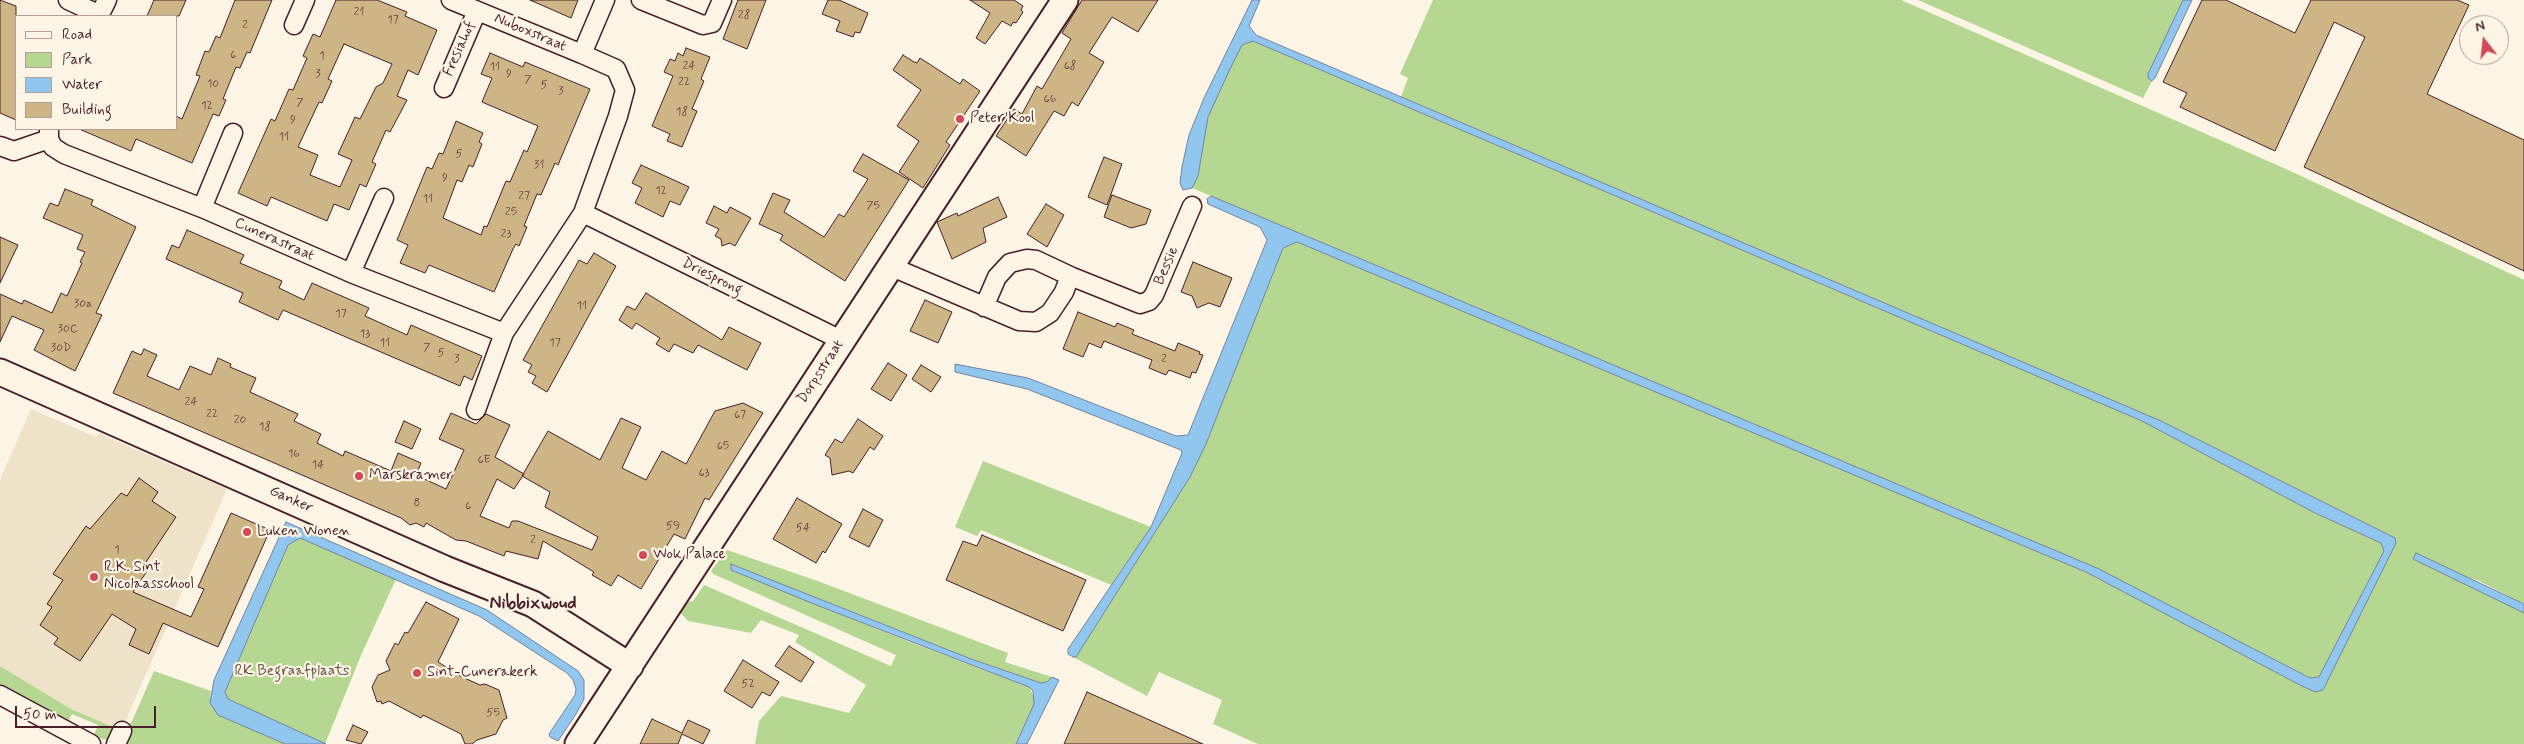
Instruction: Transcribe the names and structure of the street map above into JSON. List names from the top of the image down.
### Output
{
  "streets": {
    "street": [
      "Nuboxstraat",
      "Fresiahof",
      "Cunerastraat",
      "Bessie",
      "Driesprong",
      "Dorpsstraat",
      "Ganker"
    ]
  },
  "crossings": [
    ["Nuboxstraat", "Fresiahof"],
    ["Driesprong", "Dorpsstraat"],
    ["Dorpsstraat", "Ganker"]
  ],
  "districts": ["Nibbixwoud"],
  "parks": ["RK Begraafplaats"],
  "places": [
    "Peter Kool",
    "Marskramer",
    "Luken Wonen",
    "Wok Palace",
    "R.K. Sint Nicolaasschool",
    "Sint-Cunerakerk"
  ],
  "house_numbers": [
    "21",
    "28",
    "17",
    "2",
    "6",
    "1",
    "24",
    "68",
    "11",
    "3",
    "9",
    "7",
    "22",
    "10",
    "5",
    "3",
    "66",
    "7",
    "12",
    "18",
    "9",
    "11",
    "5",
    "31",
    "9",
    "12",
    "27",
    "11",
    "75",
    "25",
    "23",
    "30a",
    "11",
    "17",
    "30C",
    "13",
    "11",
    "17",
    "30D",
    "7",
    "5",
    "3",
    "2",
    "24",
    "22",
    "67",
    "20",
    "18",
    "65",
    "16",
    "6E",
    "14",
    "63",
    "8",
    "6",
    "59",
    "54",
    "2",
    "1",
    "52",
    "55"
  ],
  "legend": [
    "Road",
    "Park",
    "Water",
    "Building"
  ],
  "scale_bar": "50 m",
  "north": "top"
}
